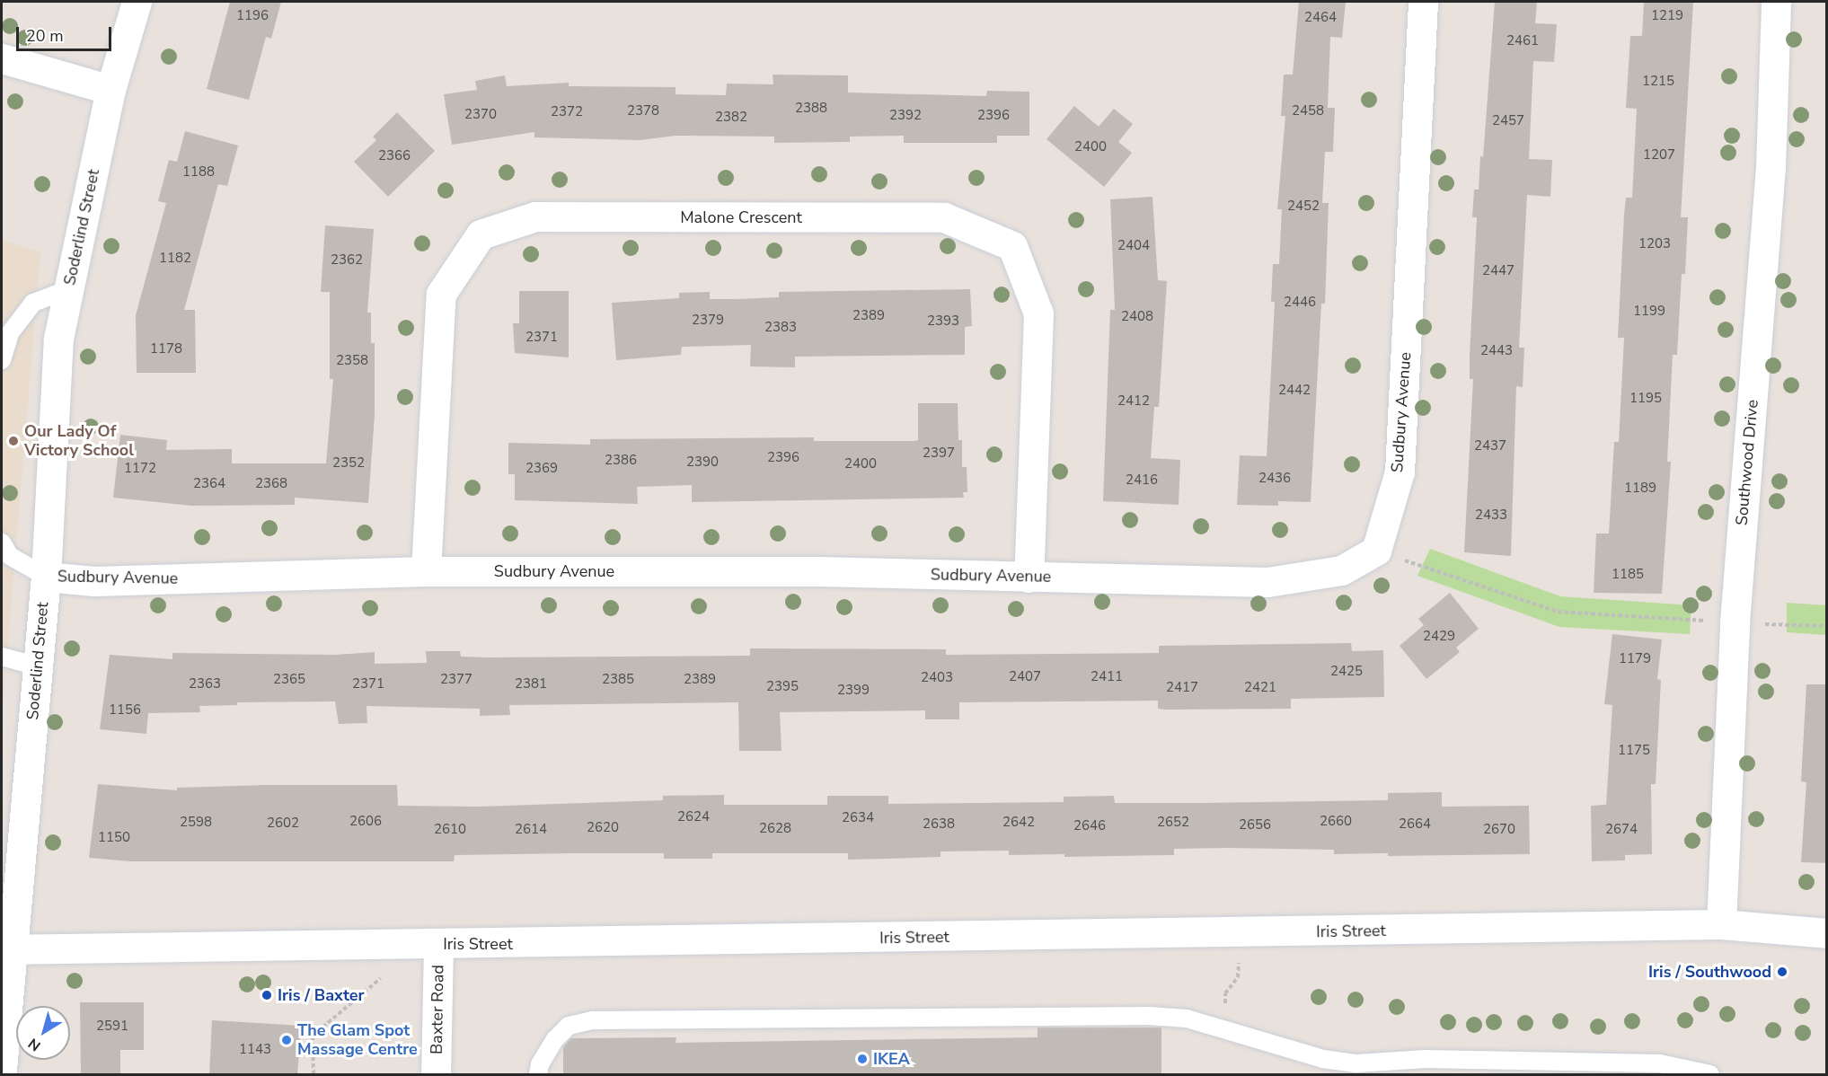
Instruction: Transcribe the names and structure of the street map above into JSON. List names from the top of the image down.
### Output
{
  "streets": {
    "street": [
      "Malone Crescent",
      "Soderlind Street",
      "Sudbury Avenue",
      "Southwood Drive",
      "Iris Street",
      "Baxter Road"
    ]
  },
  "crossings": [
    ["Malone Crescent", "Sudbury Avenue"],
    ["Soderlind Street", "Sudbury Avenue"],
    ["Soderlind Street", "Iris Street"],
    ["Southwood Drive", "Iris Street"],
    ["Iris Street", "Baxter Road"]
  ],
  "places": [
    "Our Lady Of Victory School",
    "Iris / Southwood",
    "Iris / Baxter",
    "The Glam Spot Massage Centre",
    "IKEA"
  ],
  "house_numbers": [
    "1196",
    "1219",
    "2464",
    "2461",
    "1215",
    "2388",
    "2378",
    "2458",
    "2372",
    "2370",
    "2392",
    "2396",
    "2382",
    "2457",
    "2400",
    "1207",
    "2366",
    "1188",
    "2452",
    "1203",
    "2404",
    "1182",
    "2362",
    "2447",
    "2446",
    "1199",
    "2389",
    "2408",
    "2379",
    "2393",
    "2383",
    "2371",
    "1178",
    "2443",
    "2358",
    "2442",
    "1195",
    "2412",
    "2437",
    "2397",
    "2396",
    "2386",
    "2390",
    "2352",
    "2400",
    "1172",
    "2369",
    "2436",
    "2416",
    "2364",
    "2368",
    "1189",
    "2433",
    "1185",
    "2429",
    "1179",
    "2425",
    "2407",
    "2411",
    "2403",
    "2365",
    "2377",
    "2385",
    "2389",
    "2363",
    "2371",
    "2381",
    "2395",
    "2417",
    "2421",
    "2399",
    "1156",
    "1175",
    "2624",
    "2634",
    "2606",
    "2660",
    "2598",
    "2642",
    "2652",
    "2602",
    "2638",
    "2664",
    "2656",
    "2646",
    "2620",
    "2628",
    "2610",
    "2614",
    "2670",
    "2674",
    "1150",
    "2591",
    "1143"
  ],
  "scale_bar": "20 m",
  "north": "bottom left"
}
